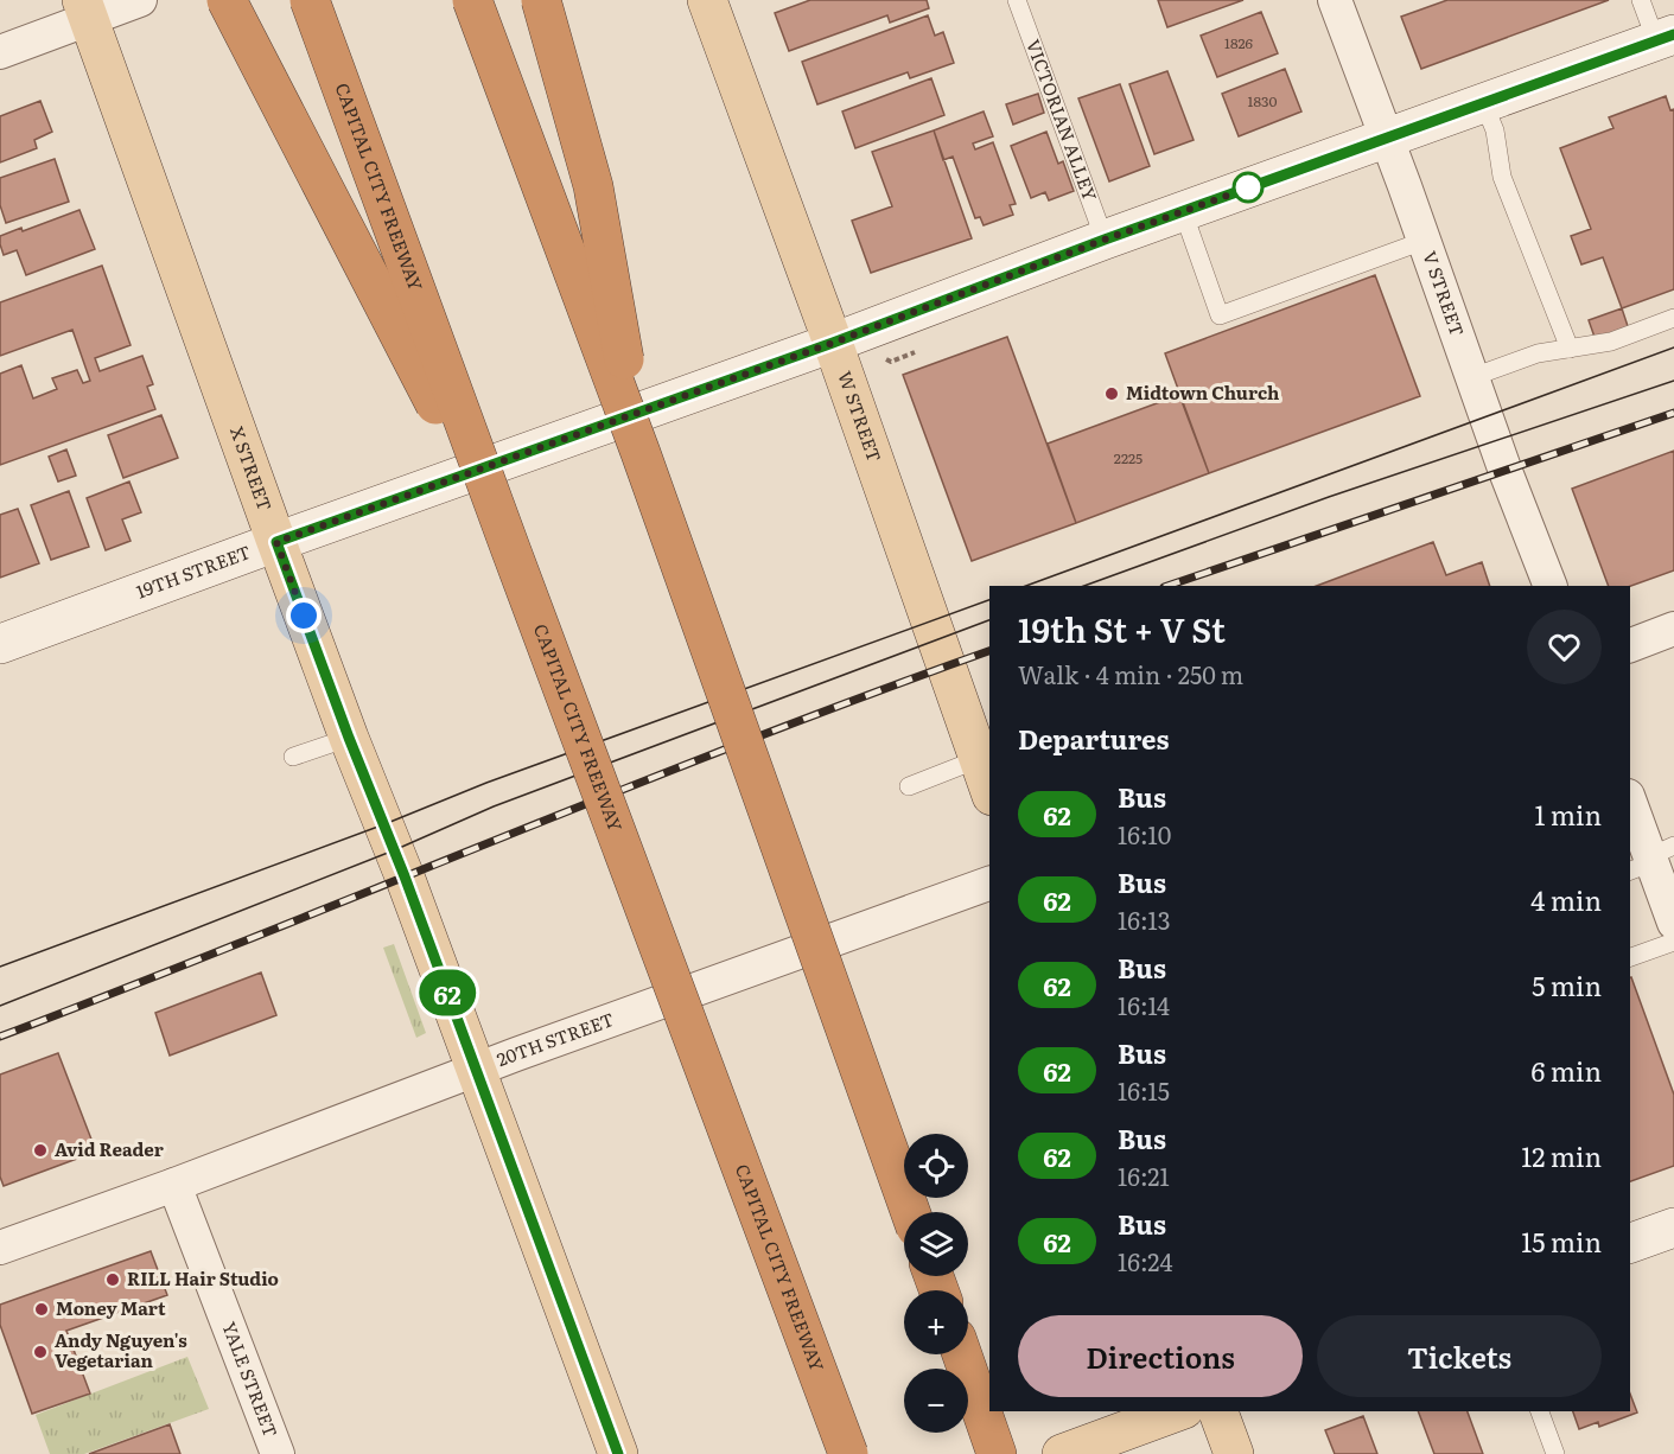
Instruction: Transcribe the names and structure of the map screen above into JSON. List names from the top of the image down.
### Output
{
  "streets": {
    "highway": ["CAPITAL CITY FREEWAY"],
    "main road": ["W STREET", "X STREET", "19TH STREET"],
    "street": ["V STREET", "20TH STREET", "YALE STREET"],
    "lane": ["VICTORIAN ALLEY"]
  },
  "crossings": [
    ["VICTORIAN ALLEY", "19TH STREET"],
    ["V STREET", "19TH STREET"],
    ["W STREET", "19TH STREET"],
    ["X STREET", "19TH STREET"],
    ["X STREET", "20TH STREET"],
    ["20TH STREET", "YALE STREET"]
  ],
  "places": [
    "Midtown Church",
    "Avid Reader",
    "RILL Hair Studio",
    "Money Mart",
    "Andy Nguyen's Vegetarian"
  ],
  "lines": ["bus line 62"],
  "house_numbers": ["1826", "1830", "2225"],
  "page": {
    "on_map": "62",
    "heading": [
      ["19th St + V St", "Walk · 4 min · 250 m"],
      "Departures"
    ],
    "list": [
      {
        "mark": "62",
        "name": "Bus",
        "note": "16:10",
        "value": "1 min"
      },
      {
        "mark": "62",
        "name": "Bus",
        "note": "16:13",
        "value": "4 min"
      },
      {
        "mark": "62",
        "name": "Bus",
        "note": "16:14",
        "value": "5 min"
      },
      {
        "mark": "62",
        "name": "Bus",
        "note": "16:15",
        "value": "6 min"
      },
      {
        "mark": "62",
        "name": "Bus",
        "note": "16:21",
        "value": "12 min"
      },
      {
        "mark": "62",
        "name": "Bus",
        "note": "16:24",
        "value": "15 min"
      }
    ],
    "map_buttons": ["+", "−"],
    "buttons": ["Directions", "Tickets"]
  }
}
